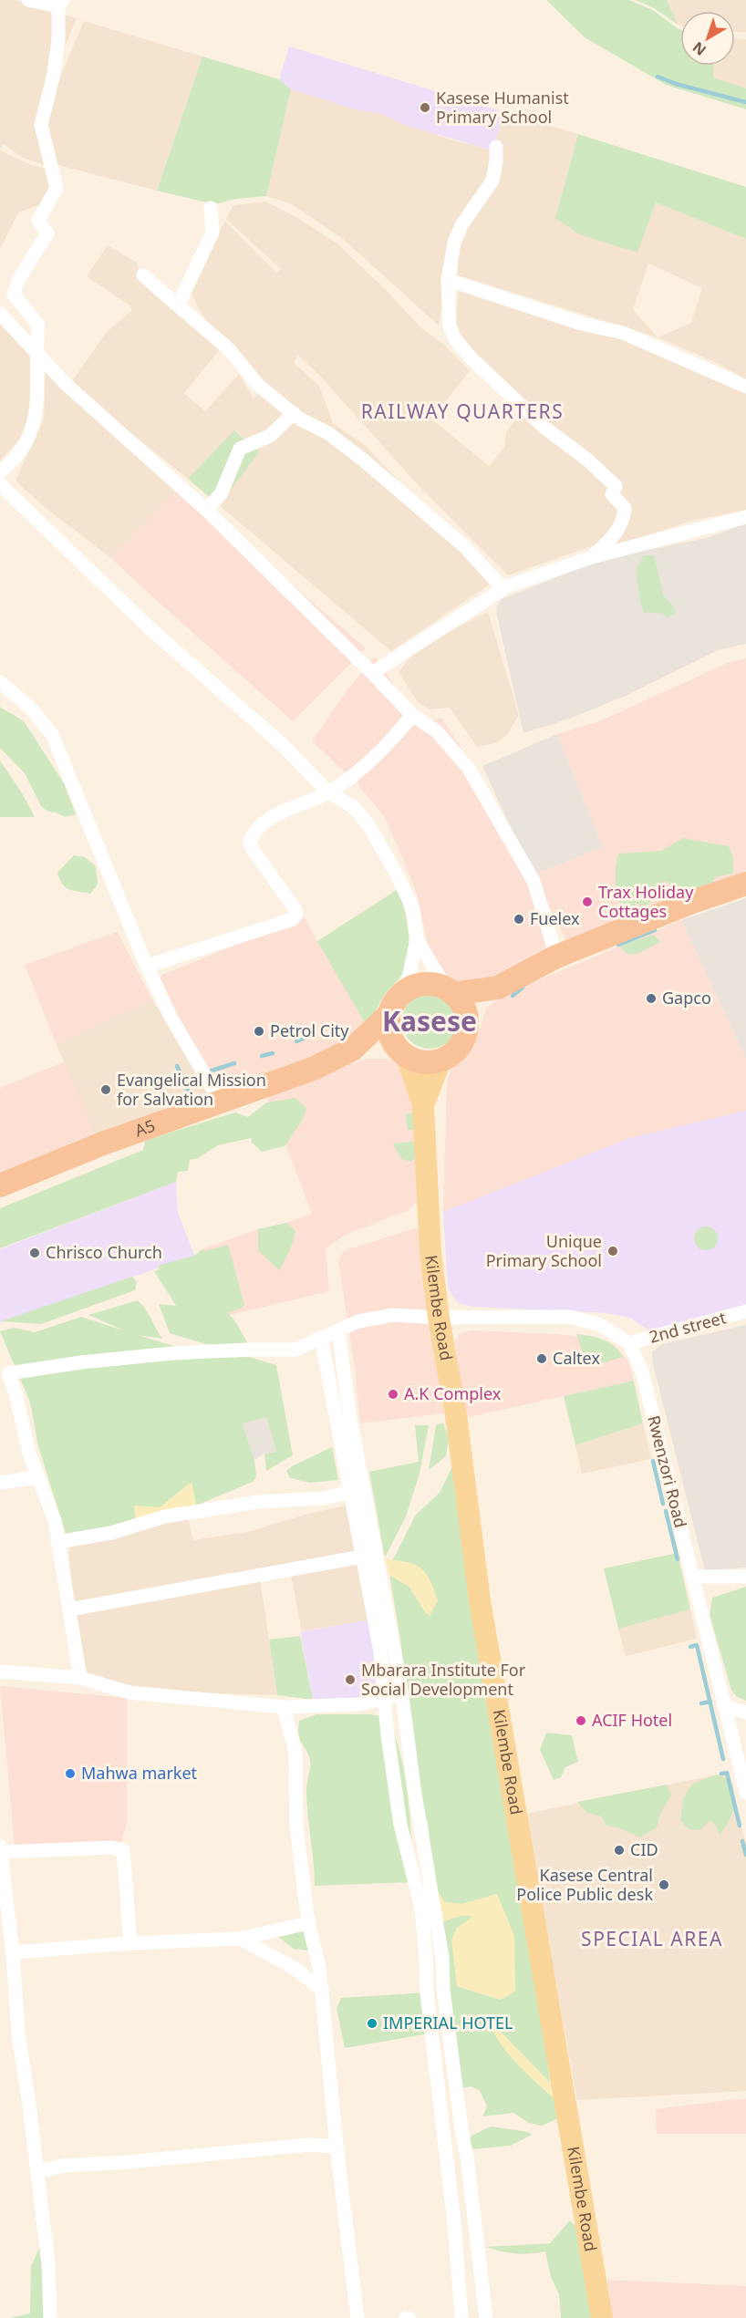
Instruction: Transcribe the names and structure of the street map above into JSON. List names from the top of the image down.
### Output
{
  "streets": {
    "highway": ["A5", "Kilembe Road"],
    "street": ["2nd street", "Rwenzori Road"]
  },
  "crossings": [
    ["A5", "Kilembe Road"],
    ["2nd street", "Rwenzori Road"]
  ],
  "districts": ["RAILWAY QUARTERS", "Kasese", "SPECIAL AREA"],
  "places": [
    "Kasese Humanist Primary School",
    "Trax Holiday Cottages",
    "Fuelex",
    "Gapco",
    "Petrol City",
    "Evangelical Mission for Salvation",
    "Unique Primary School",
    "Chrisco Church",
    "Caltex",
    "A.K Complex",
    "Mbarara Institute For Social Development",
    "ACIF Hotel",
    "Mahwa market",
    "CID",
    "Kasese Central Police Public desk",
    "IMPERIAL HOTEL"
  ],
  "north": "bottom left"
}
